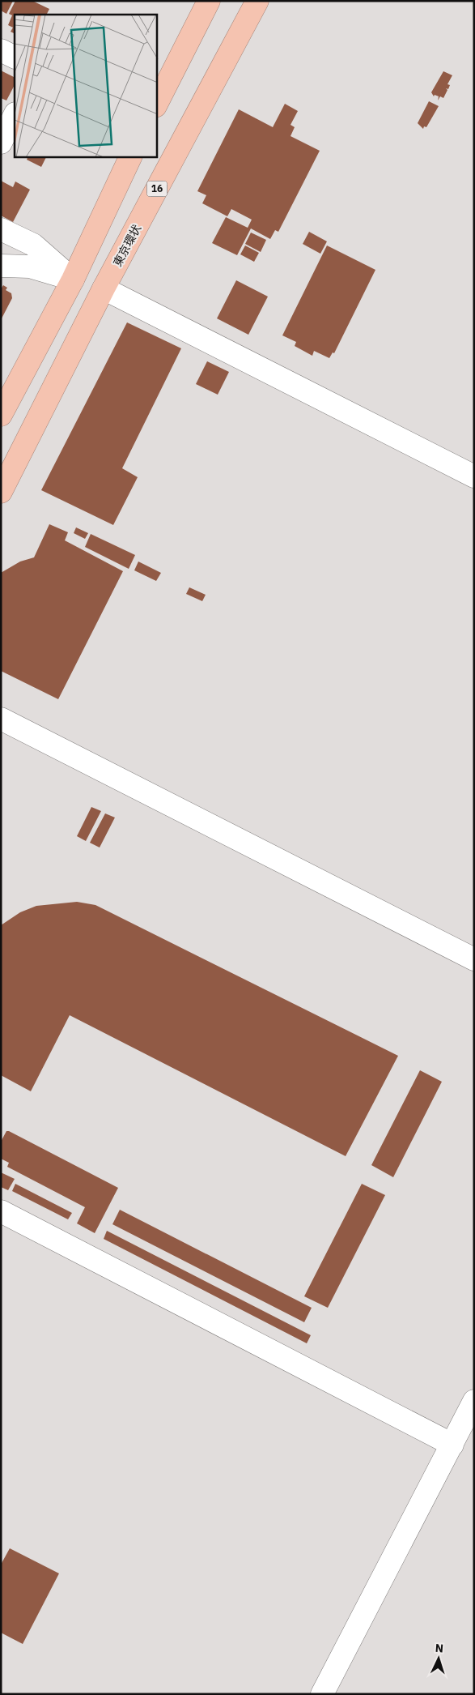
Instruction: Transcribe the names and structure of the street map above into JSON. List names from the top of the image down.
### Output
{
  "streets": {
    "highway": ["16", "東京環状"]
  },
  "north": "top"
}
